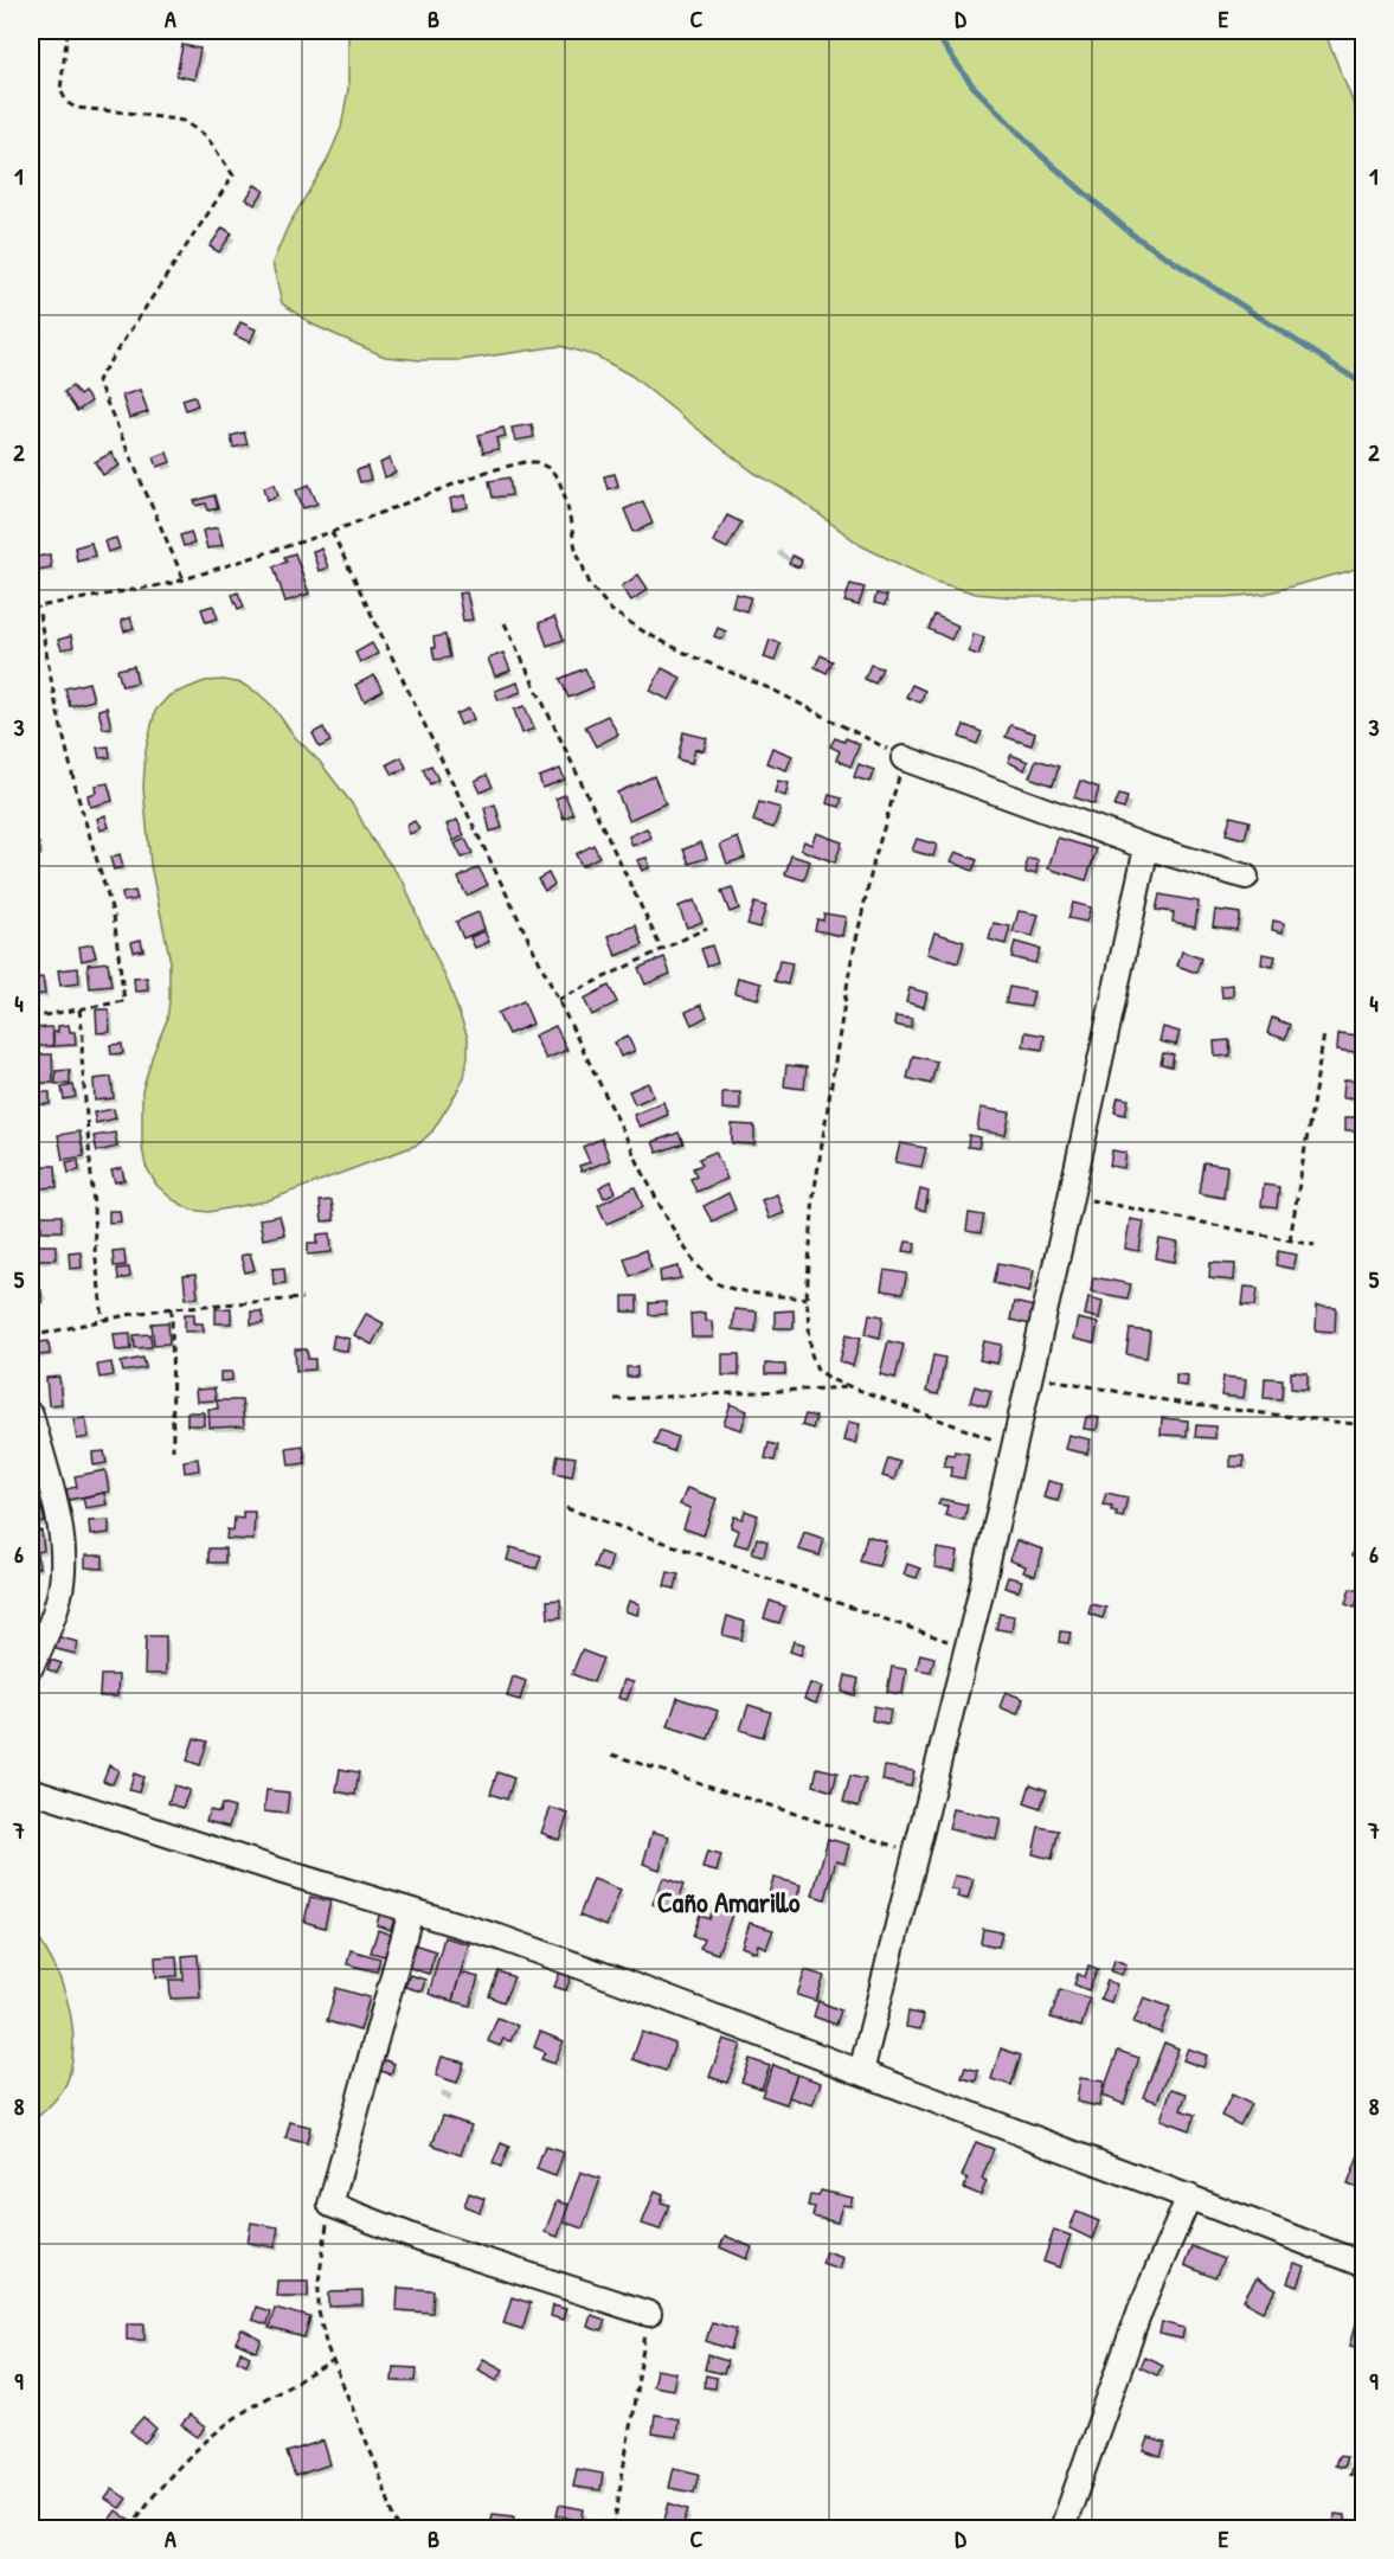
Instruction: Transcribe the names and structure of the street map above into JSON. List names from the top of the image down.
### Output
{
  "districts": ["Caño Amarillo"],
  "grid": {
    "columns": [
      "A",
      "B",
      "C",
      "D",
      "E"
    ],
    "rows": [
      "1",
      "2",
      "3",
      "4",
      "5",
      "6",
      "7",
      "8",
      "9"
    ]
  }
}
